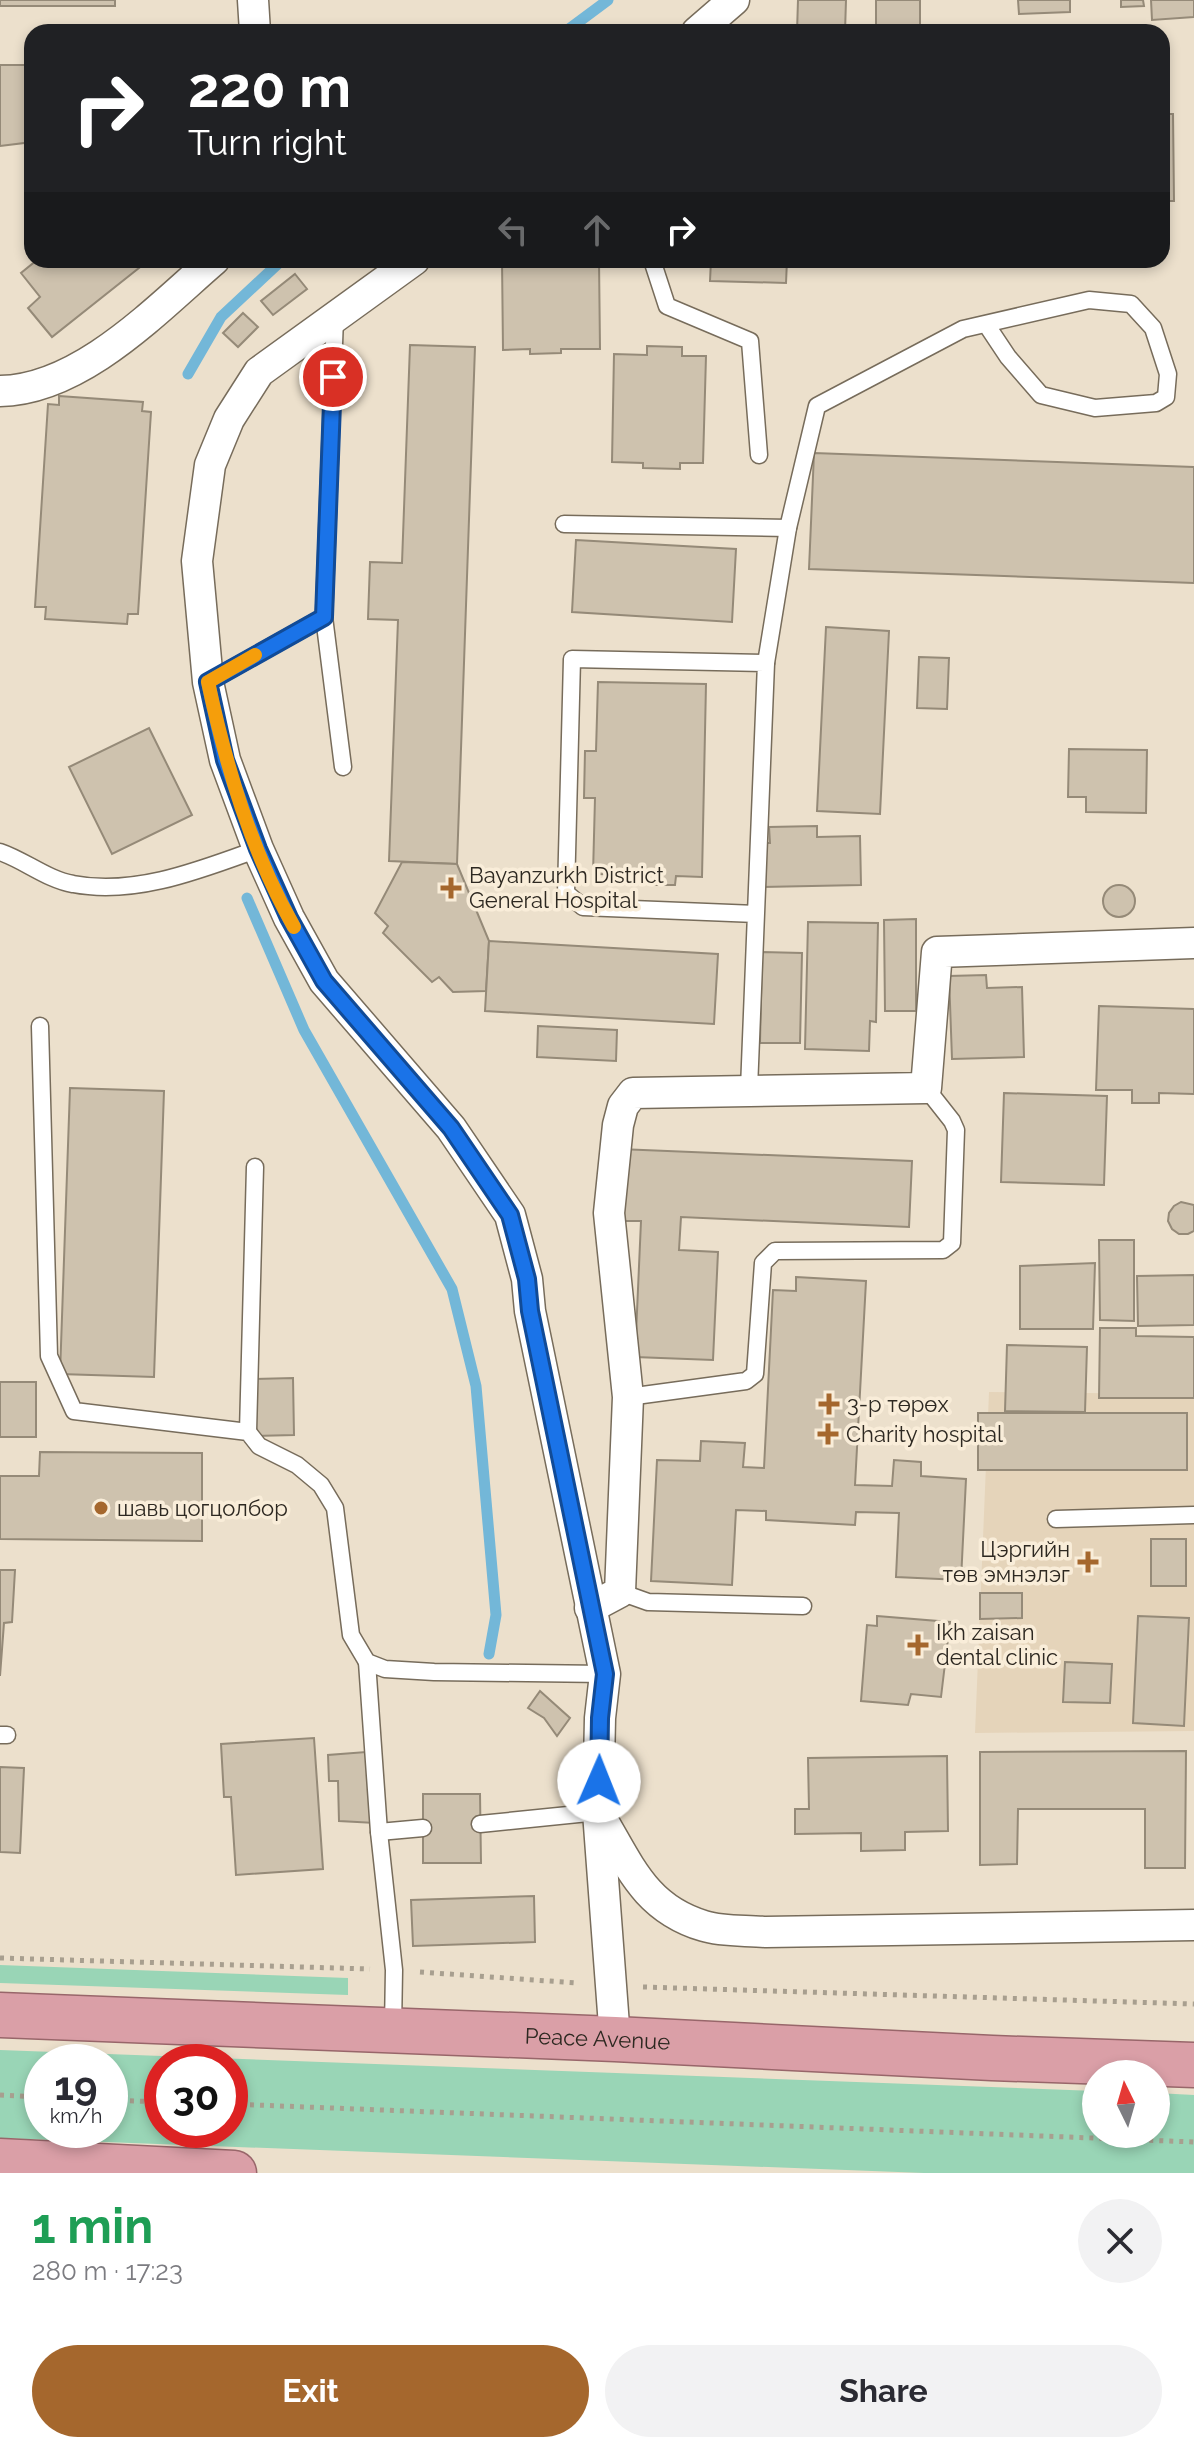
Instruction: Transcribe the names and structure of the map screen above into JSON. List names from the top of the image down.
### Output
{
  "streets": {
    "highway": ["Peace Avenue"]
  },
  "places": {
    "health": [
      "Bayanzurkh District General Hospital",
      "3-р төрөх",
      "Charity hospital",
      "Цэргийн төв эмнэлэг",
      "Ikh zaisan dental clinic"
    ],
    "other": ["шавь цогцолбор"]
  },
  "north": "top",
  "page": {
    "turn": ["220 m", "Turn right"],
    "speed": "19 km/h",
    "limit": "30",
    "heading": ["1 min", "280 m · 17:23"],
    "buttons": ["Exit", "Share"]
  }
}
